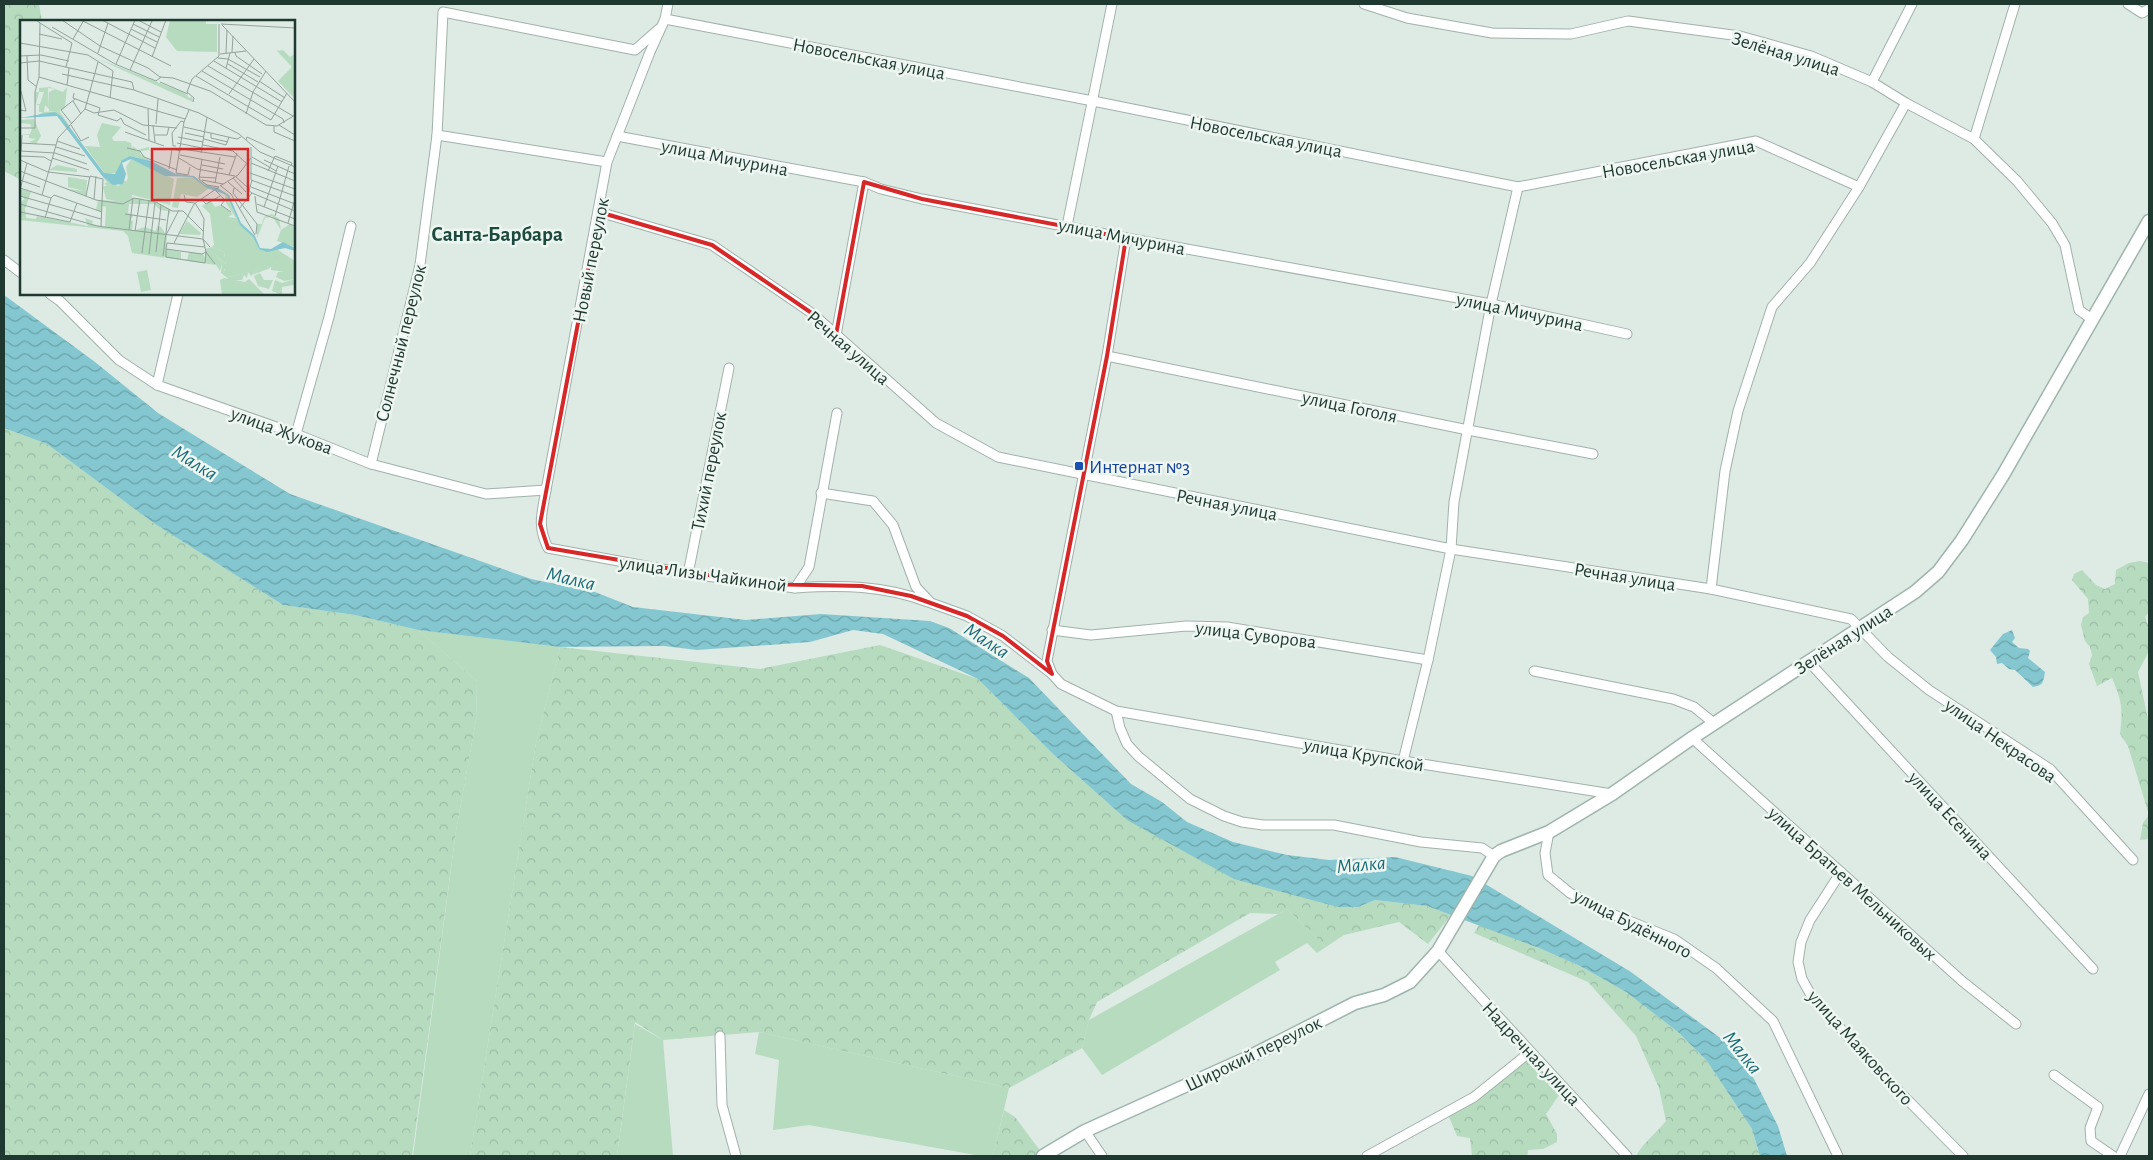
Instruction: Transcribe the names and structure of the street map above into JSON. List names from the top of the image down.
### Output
{
  "streets": {
    "street": [
      "Зелёная улица",
      "Новосельская улица",
      "улица Мичурина",
      "Новый переулок",
      "Солнечный переулок",
      "Речная улица",
      "улица Гоголя",
      "улица Жукова",
      "Тихий переулок",
      "улица Лизы Чайкиной",
      "улица Суворова",
      "улица Некрасова",
      "улица Крупской",
      "улица Есенина",
      "улица Братьев Мельниковых",
      "улица Будённого",
      "улица Маяковского",
      "Широкий переулок",
      "Надречная улица"
    ]
  },
  "crossings": [
    ["Зелёная улица", "Речная улица"],
    ["Зелёная улица", "улица Некрасова"],
    ["Зелёная улица", "улица Крупской"],
    ["Зелёная улица", "улица Есенина"],
    ["Зелёная улица", "улица Братьев Мельниковых"],
    ["Зелёная улица", "улица Будённого"],
    ["Зелёная улица", "Широкий переулок"],
    ["Новосельская улица", "Новый переулок"],
    ["Новосельская улица", "Солнечный переулок"],
    ["улица Мичурина", "Новый переулок"],
    ["Новый переулок", "Солнечный переулок"],
    ["Новый переулок", "Речная улица"],
    ["Новый переулок", "улица Жукова"],
    ["Новый переулок", "улица Лизы Чайкиной"],
    ["Солнечный переулок", "улица Жукова"],
    ["Речная улица", "улица Некрасова"],
    ["Тихий переулок", "улица Лизы Чайкиной"],
    ["улица Братьев Мельниковых", "улица Маяковского"],
    ["Широкий переулок", "Надречная улица"]
  ],
  "districts": ["Санта-Барбара"],
  "water": ["Малка"],
  "places": {
    "transit": ["Интернат №3"]
  }
}
